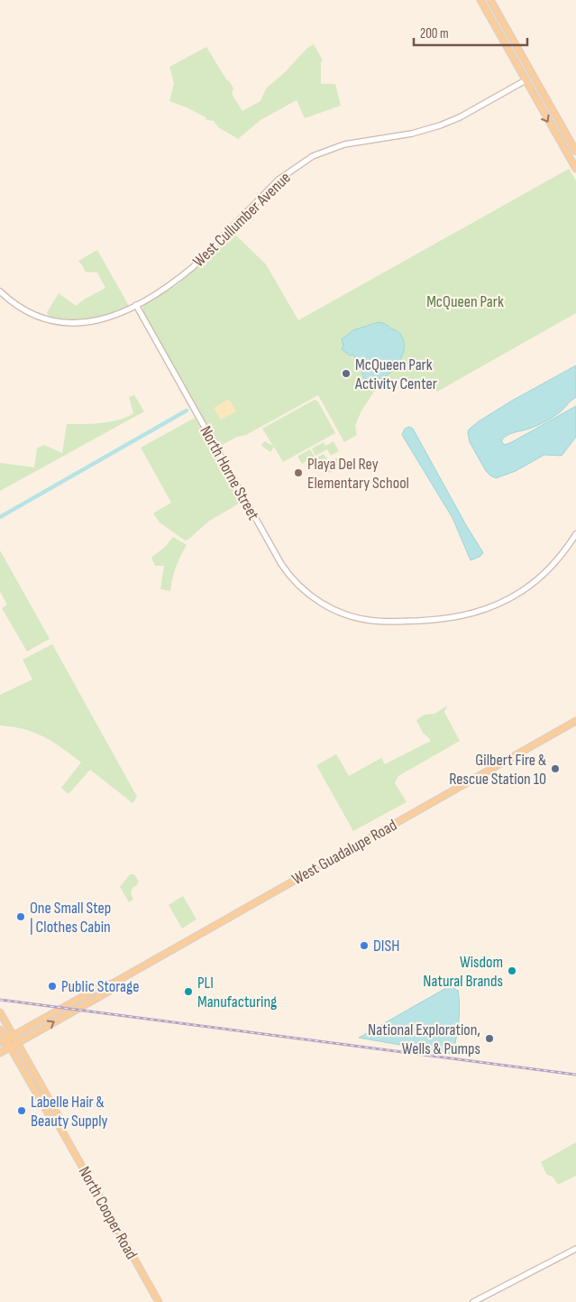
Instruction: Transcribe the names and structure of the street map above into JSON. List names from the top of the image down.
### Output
{
  "streets": {
    "main road": ["West Guadalupe Road", "North Cooper Road"],
    "street": ["West Cullumber Avenue", "North Horne Street"]
  },
  "crossings": [
    ["West Cullumber Avenue", "North Horne Street"],
    ["West Guadalupe Road", "North Cooper Road"]
  ],
  "parks": ["McQueen Park"],
  "places": [
    "McQueen Park Activity Center",
    "Playa Del Rey Elementary School",
    "Gilbert Fire & Rescue Station 10",
    "One Small Step | Clothes Cabin",
    "DISH",
    "Wisdom Natural Brands",
    "Public Storage",
    "PLI Manufacturing",
    "National Exploration, Wells & Pumps",
    "Labelle Hair & Beauty Supply"
  ],
  "scale_bar": "200 m"
}
